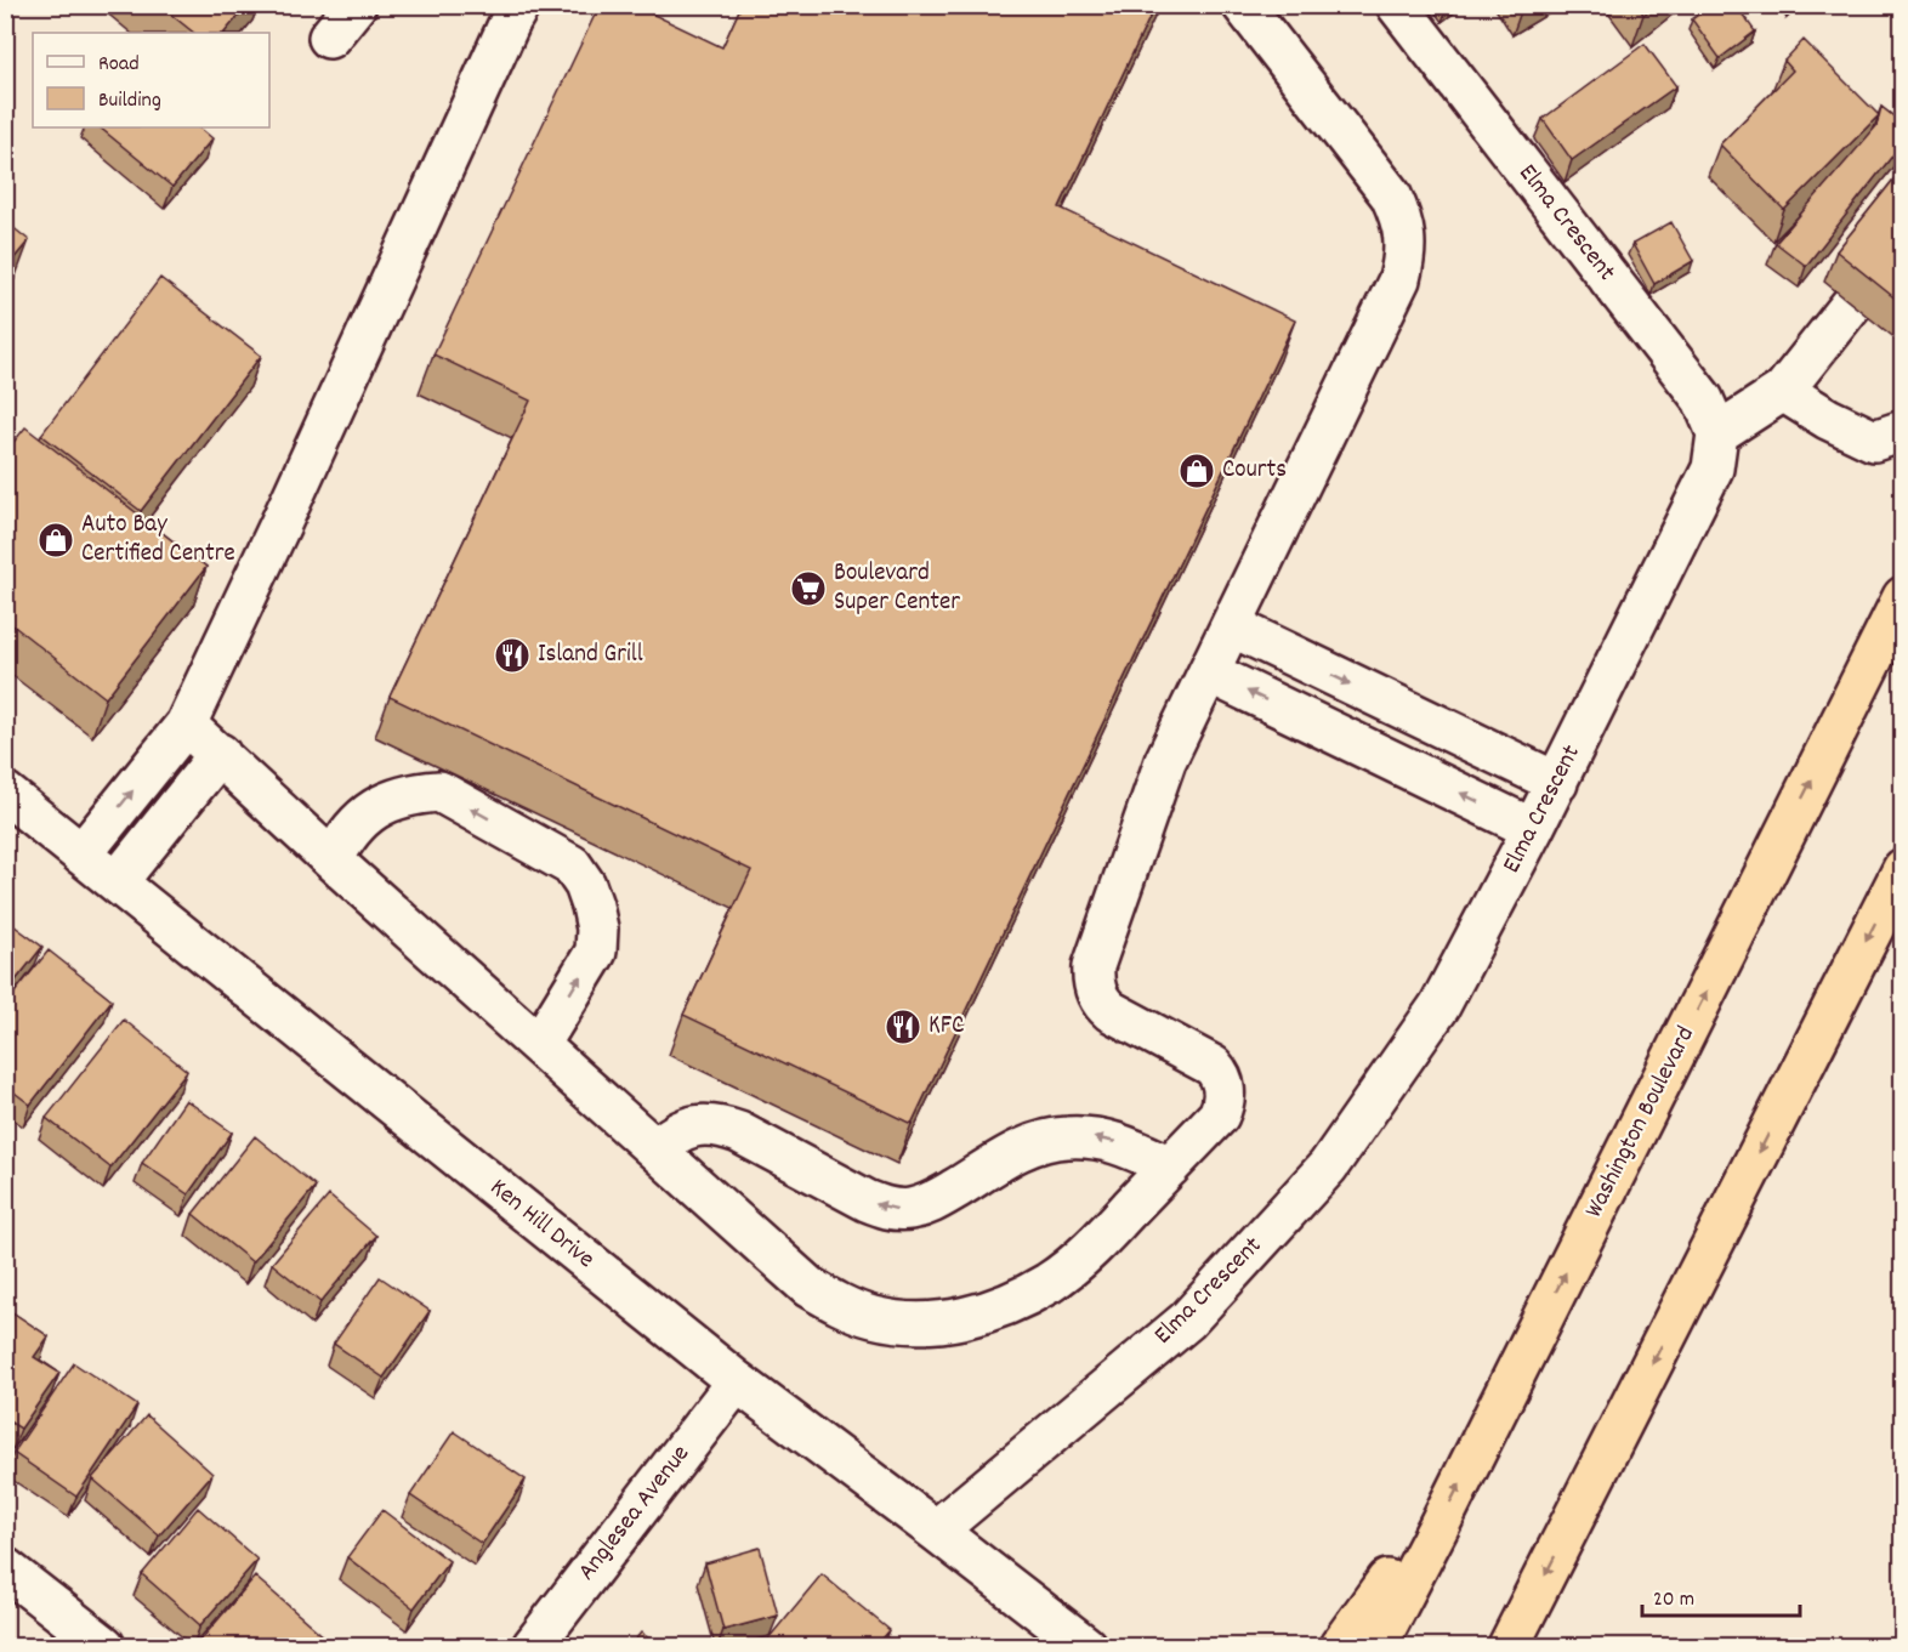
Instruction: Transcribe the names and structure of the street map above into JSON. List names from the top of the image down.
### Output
{
  "streets": {
    "highway": ["Washington Boulevard"],
    "street": ["Elma Crescent", "Ken Hill Drive", "Anglesea Avenue"]
  },
  "crossings": [
    ["Elma Crescent", "Ken Hill Drive"],
    ["Ken Hill Drive", "Anglesea Avenue"]
  ],
  "places": {
    "shop": ["Courts", "Auto Bay Certified Centre"],
    "supermarket": ["Boulevard Super Center"],
    "restaurant": ["Island Grill", "KFC"]
  },
  "legend": ["Road", "Building"],
  "scale_bar": "20 m"
}
